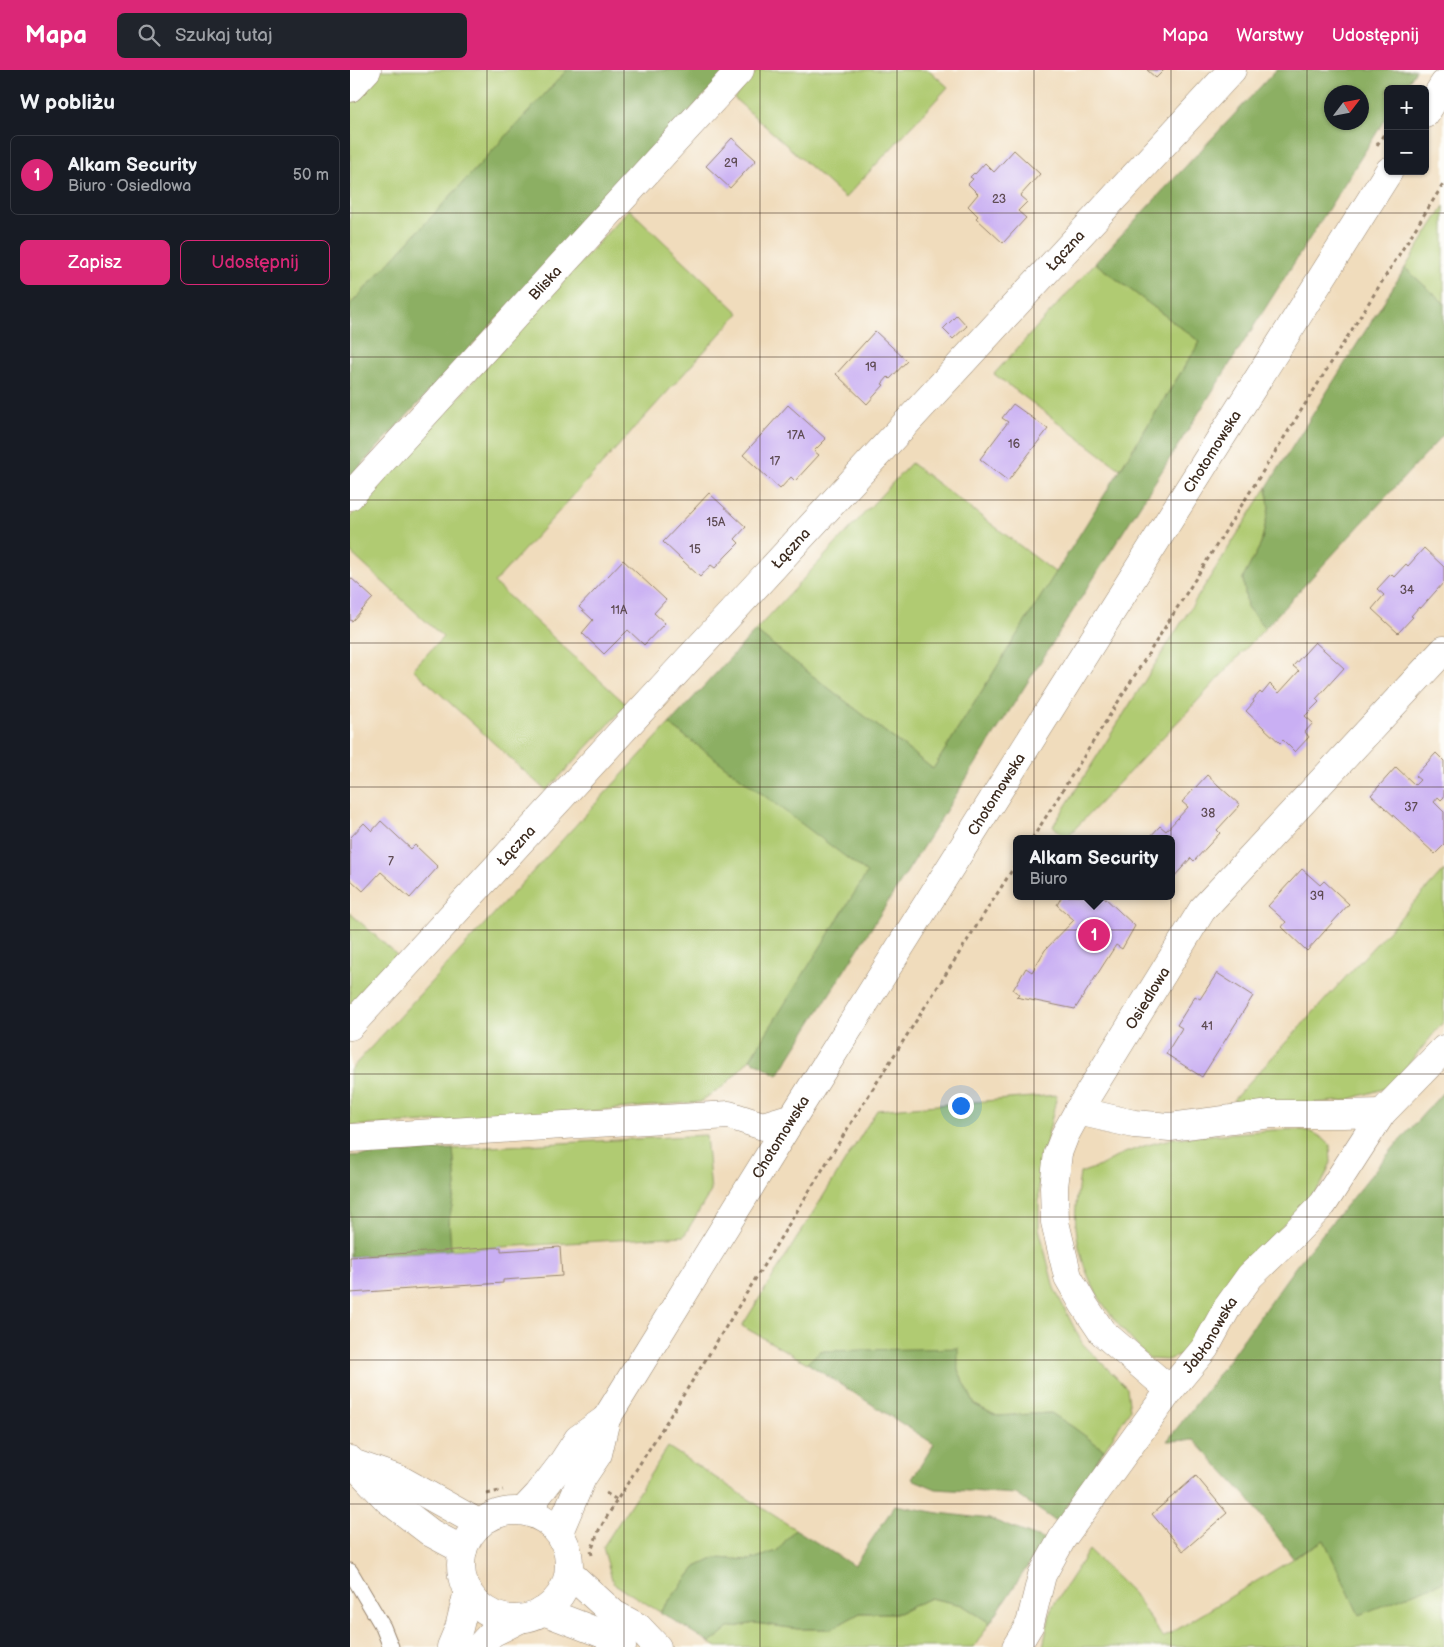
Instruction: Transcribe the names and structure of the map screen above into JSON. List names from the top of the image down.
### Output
{
  "streets": {
    "street": [
      "Łączna",
      "Bliska",
      "Chotomowska",
      "Osiedlowa",
      "Jabłonowska"
    ]
  },
  "crossings": [
    ["Osiedlowa", "Jabłonowska"]
  ],
  "house_numbers": [
    "29",
    "23",
    "19",
    "17A",
    "16",
    "17",
    "15A",
    "15",
    "34",
    "11A",
    "37",
    "38",
    "7",
    "39",
    "41"
  ],
  "north": "top right",
  "page": {
    "header": "Mapa",
    "search": "Szukaj tutaj",
    "nav": ["Mapa", "Warstwy", "Udostępnij"],
    "heading": "W pobliżu",
    "map_buttons": ["+", "−"],
    "list": [
      {
        "mark": "1",
        "name": "Alkam Security",
        "note": "Biuro · Osiedlowa",
        "value": "50 m"
      }
    ],
    "buttons": ["Zapisz", "Udostępnij"],
    "popup": ["Alkam Security", "Biuro"],
    "pins": "1"
  }
}
